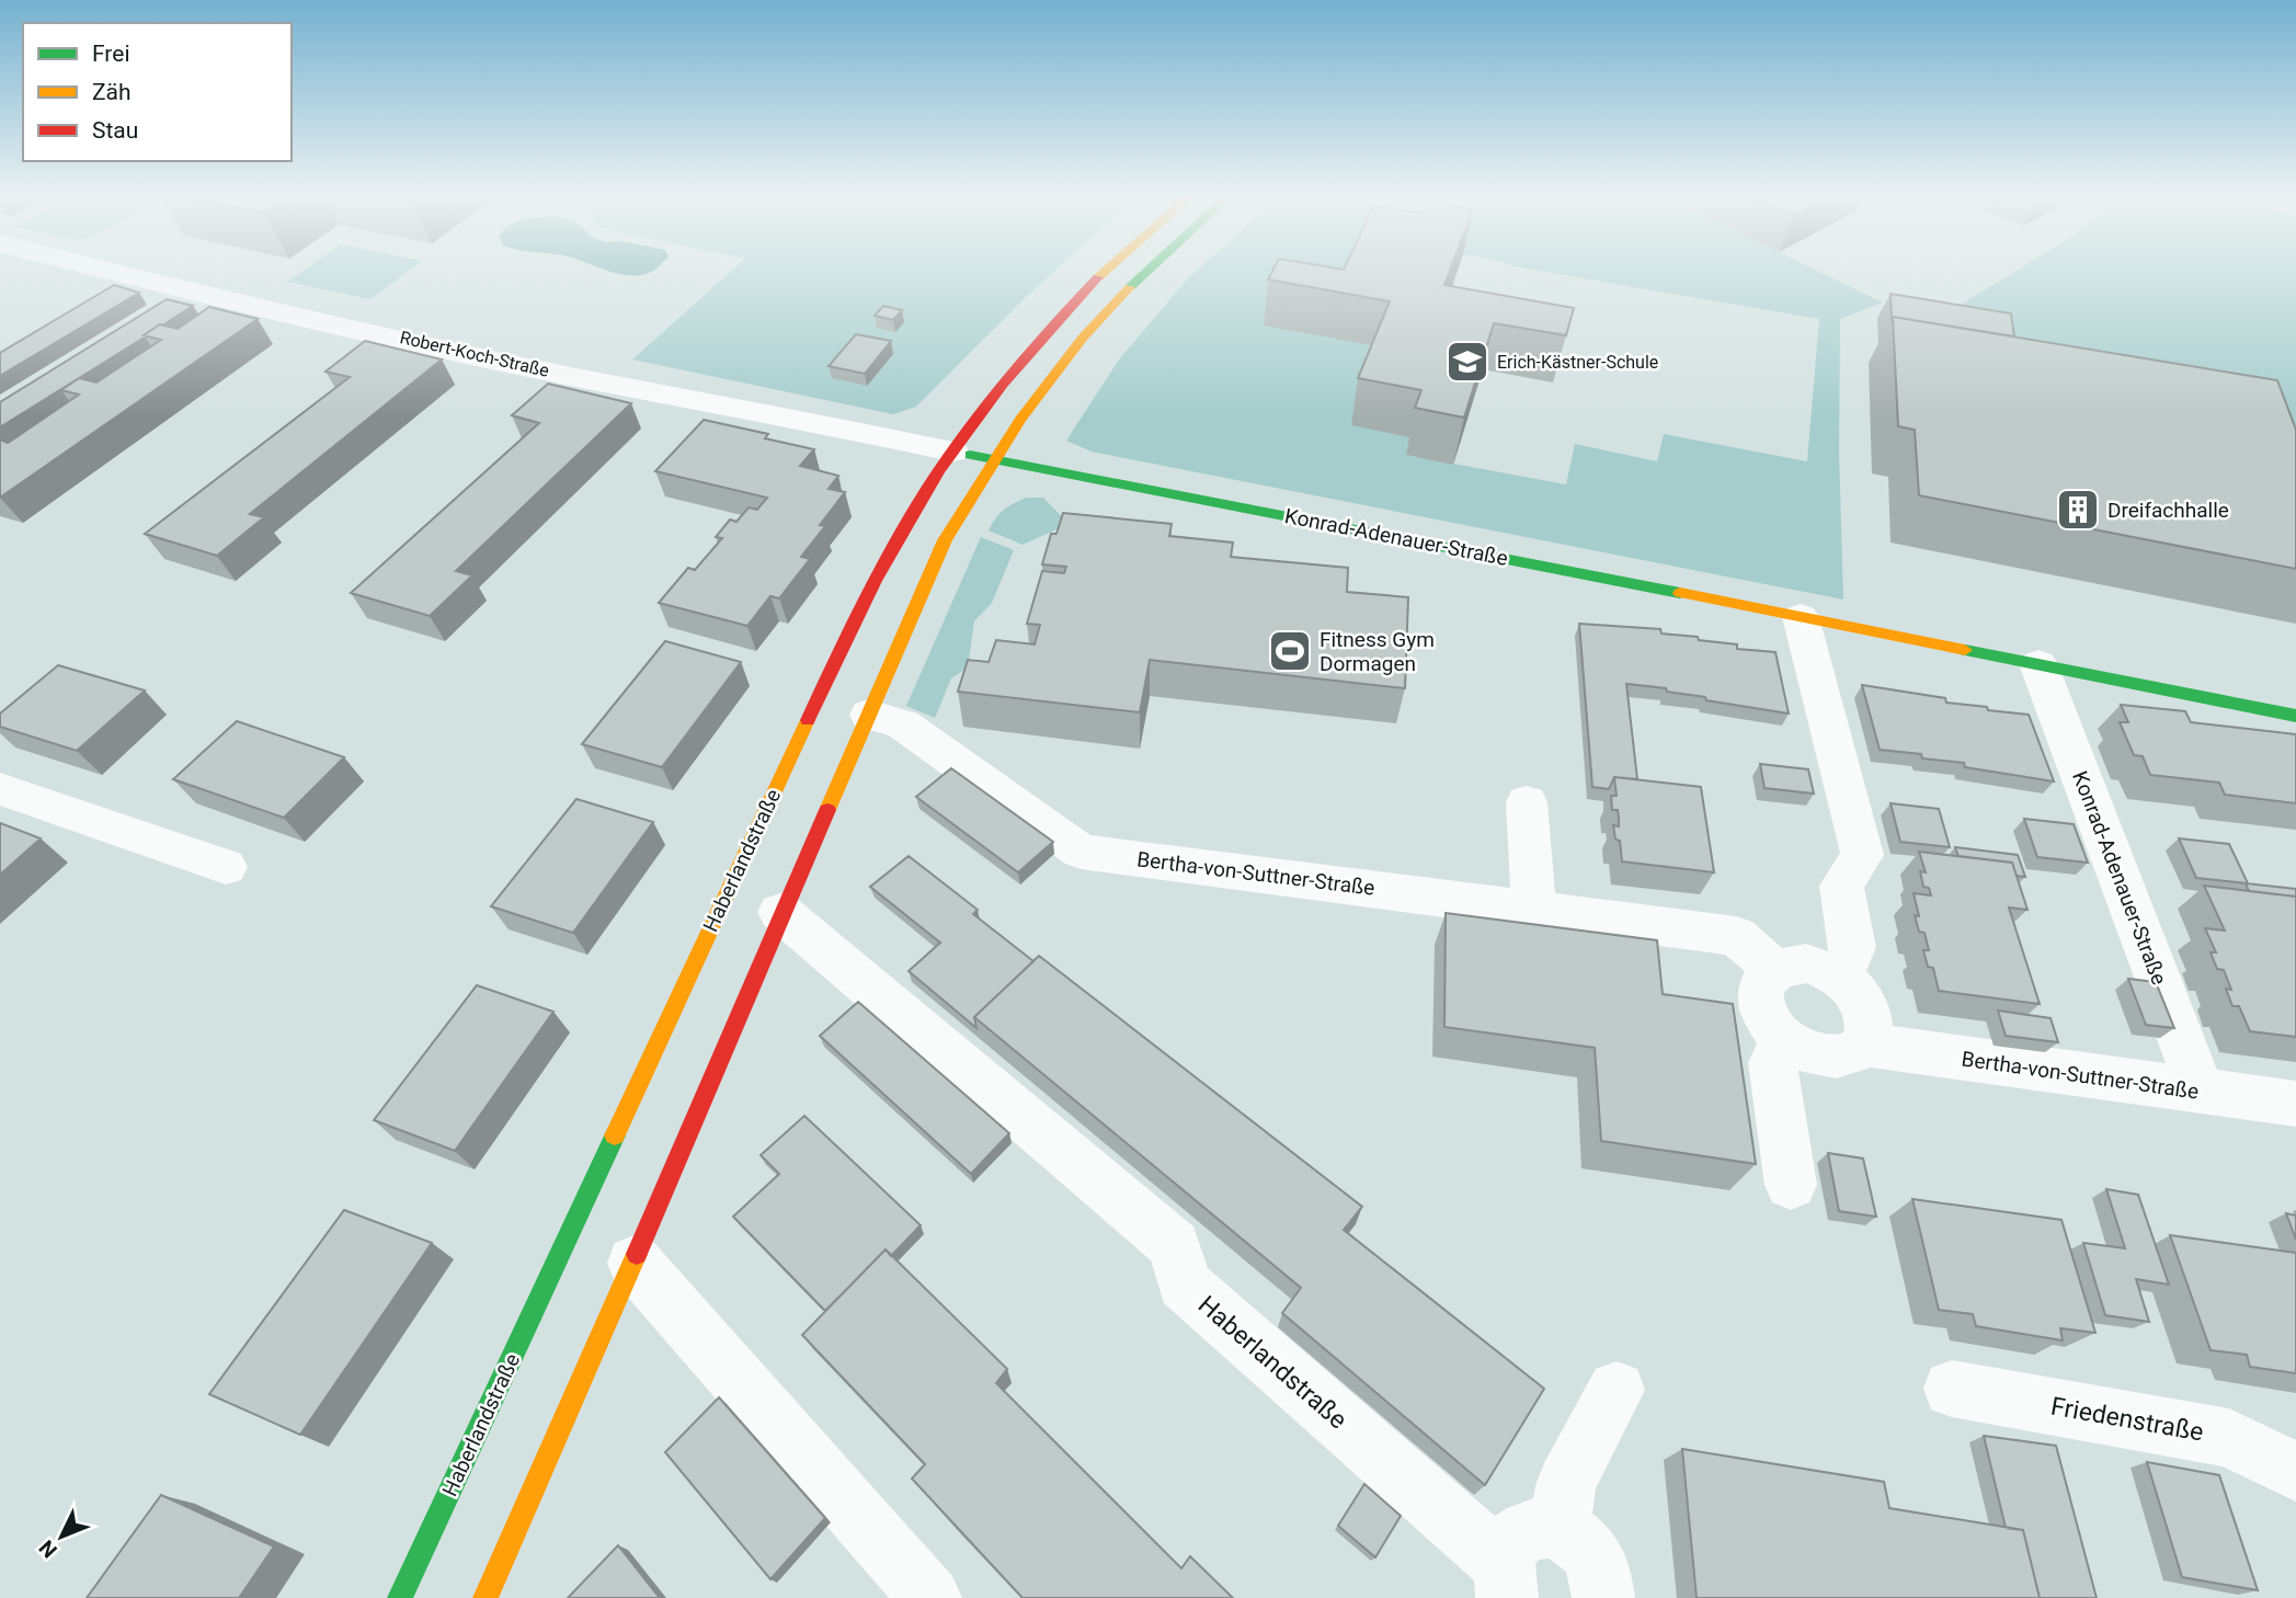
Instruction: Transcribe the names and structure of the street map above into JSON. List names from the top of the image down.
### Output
{
  "streets": {
    "street": [
      "Robert-Koch-Straße",
      "Konrad-Adenauer-Straße",
      "Haberlandstraße",
      "Bertha-von-Suttner-Straße",
      "Friedenstraße"
    ]
  },
  "crossings": [
    ["Robert-Koch-Straße", "Konrad-Adenauer-Straße"],
    ["Robert-Koch-Straße", "Haberlandstraße"],
    ["Konrad-Adenauer-Straße", "Haberlandstraße"],
    ["Konrad-Adenauer-Straße", "Bertha-von-Suttner-Straße"]
  ],
  "places": {
    "school or university": ["Erich-Kästner-Schule"],
    "building": ["Dreifachhalle"],
    "sports": ["Fitness Gym Dormagen"]
  },
  "legend": ["Frei", "Zäh", "Stau"],
  "north": "bottom left"
}
